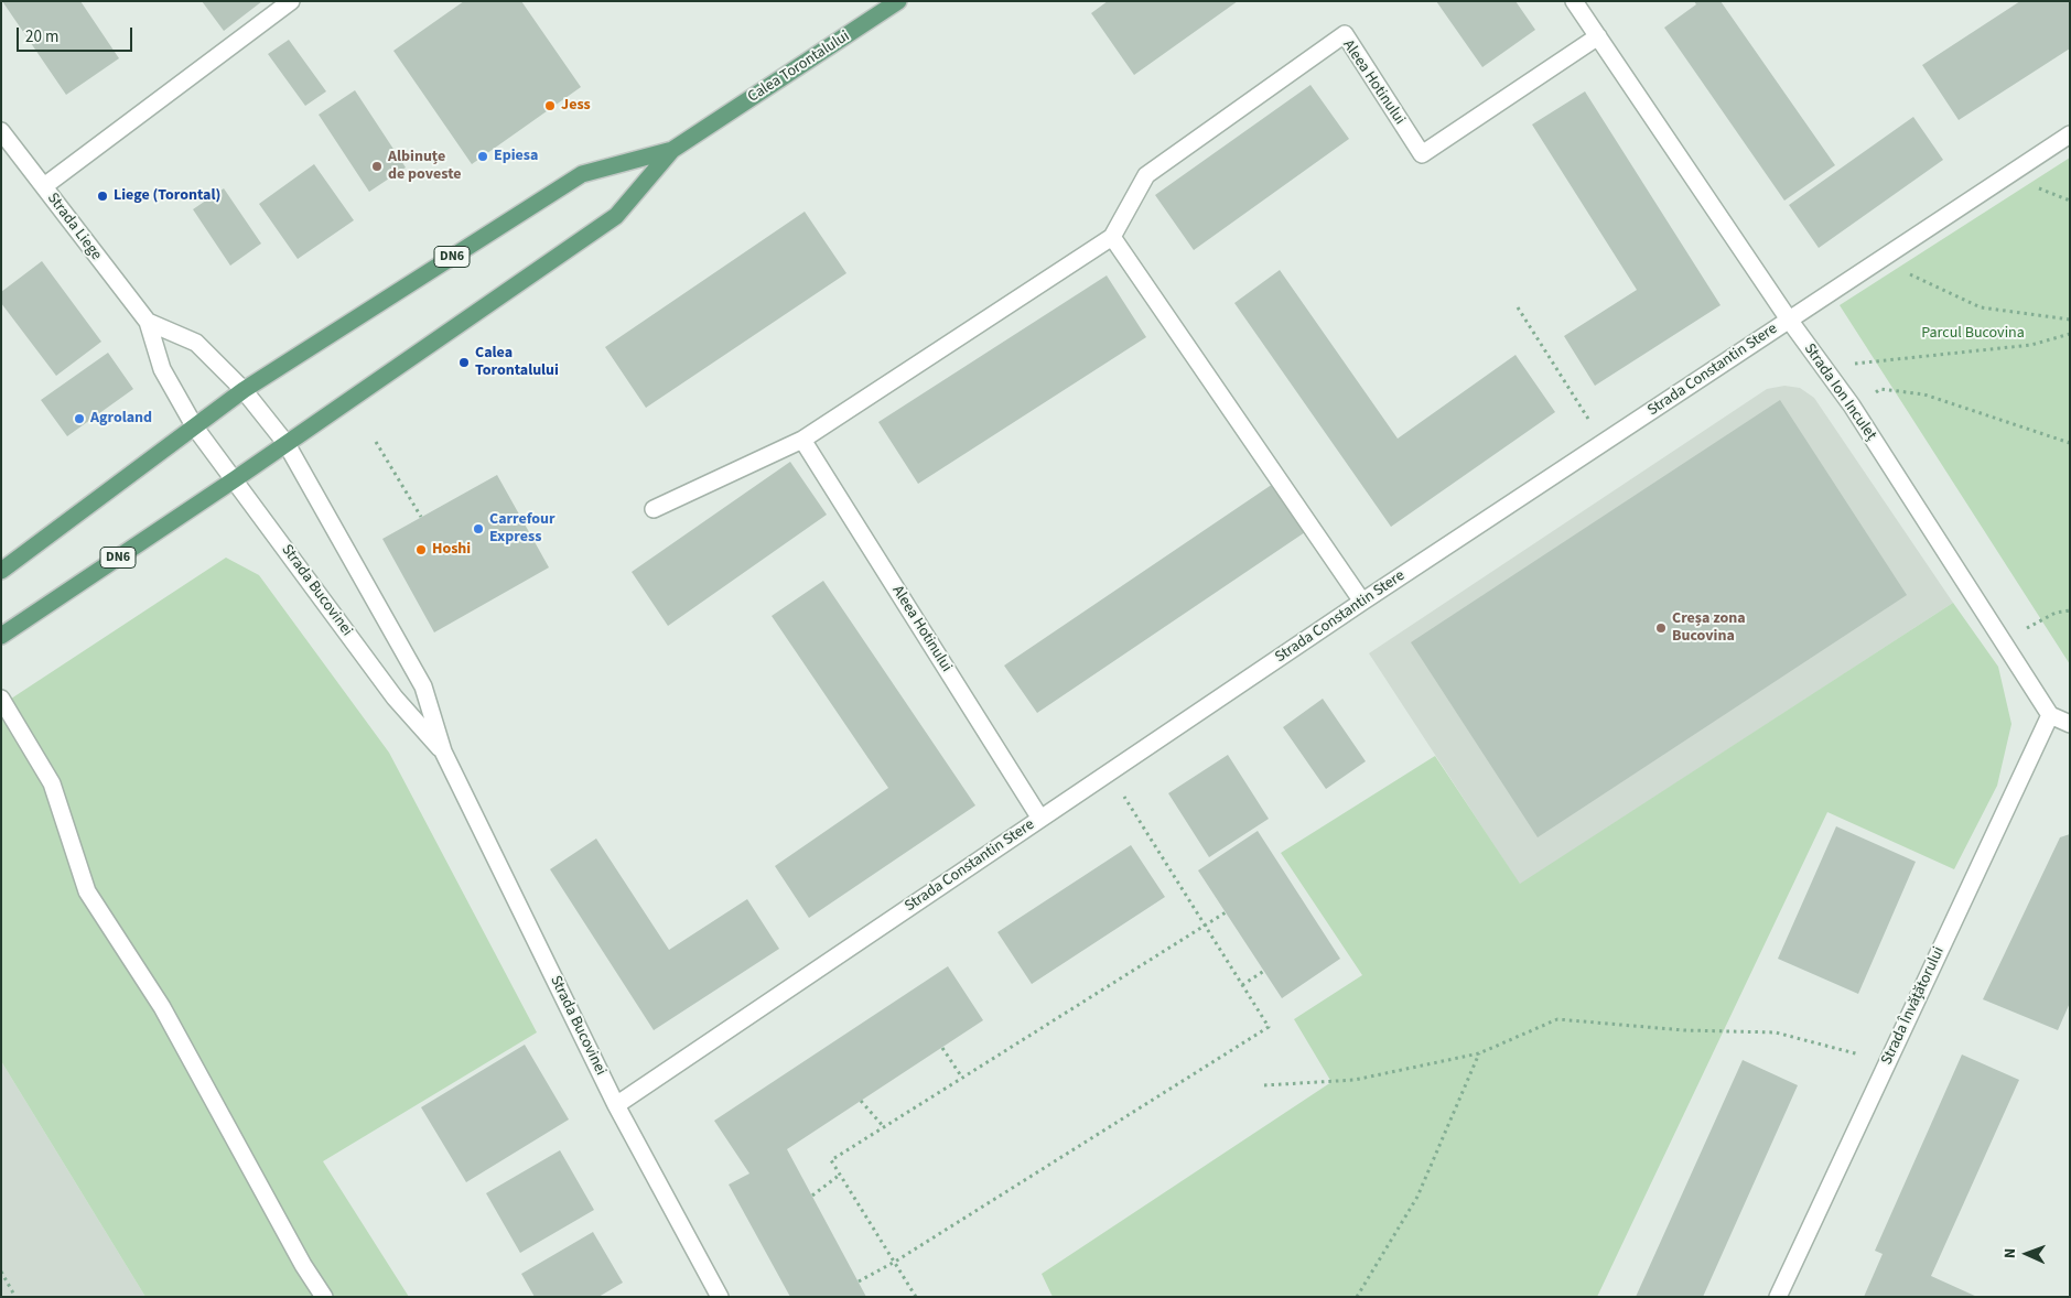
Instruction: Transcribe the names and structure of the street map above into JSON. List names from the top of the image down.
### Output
{
  "streets": {
    "main road": ["Calea Torontalului", "DN6"],
    "street": [
      "Aleea Hotinului",
      "Strada Liege",
      "Strada Constantin Stere",
      "Strada Ion Inculeț",
      "Strada Bucovinei",
      "Strada Învățătorului"
    ]
  },
  "crossings": [
    ["Calea Torontalului", "Strada Liege"],
    ["Calea Torontalului", "Strada Bucovinei"],
    ["Aleea Hotinului", "Strada Constantin Stere"],
    ["Aleea Hotinului", "Strada Ion Inculeț"],
    ["Strada Liege", "Strada Bucovinei"],
    ["Strada Constantin Stere", "Strada Ion Inculeț"],
    ["Strada Constantin Stere", "Strada Bucovinei"],
    ["Strada Ion Inculeț", "Strada Învățătorului"]
  ],
  "parks": ["Parcul Bucovina"],
  "places": [
    "Jess",
    "Epiesa",
    "Albinuțe de poveste",
    "Liege (Torontal)",
    "Calea Torontalului",
    "Agroland",
    "Carrefour Express",
    "Hoshi",
    "Creșa zona Bucovina"
  ],
  "scale_bar": "20 m",
  "north": "left"
}
